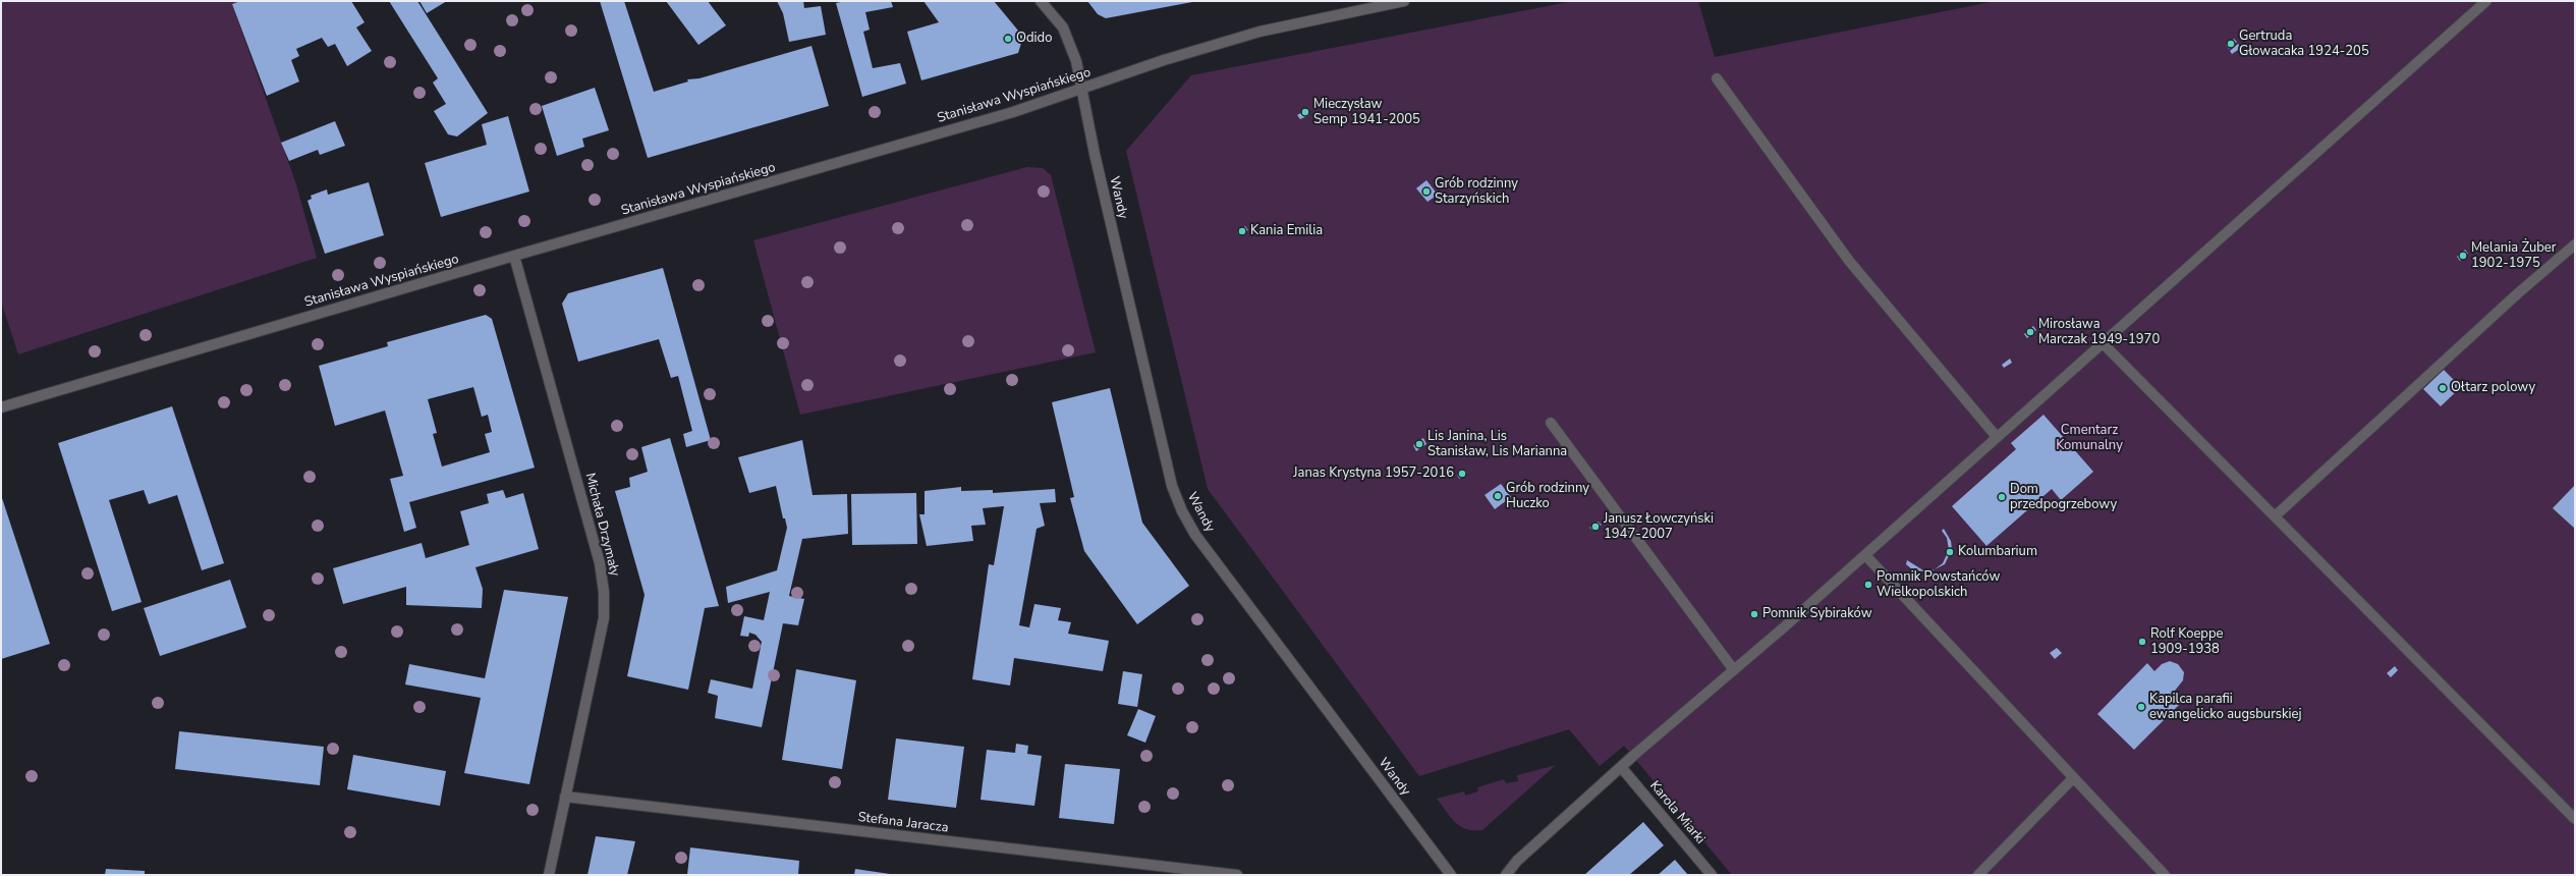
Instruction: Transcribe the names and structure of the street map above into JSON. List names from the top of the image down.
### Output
{
  "streets": {
    "street": [
      "Stanisława Wyspiańskiego",
      "Wandy",
      "Michała Drzymały",
      "Karola Miarki",
      "Stefana Jaracza"
    ]
  },
  "crossings": [
    ["Stanisława Wyspiańskiego", "Wandy"],
    ["Stanisława Wyspiańskiego", "Michała Drzymały"],
    ["Michała Drzymały", "Stefana Jaracza"]
  ],
  "parks": ["Cmentarz Komunalny"],
  "places": [
    "Odido",
    "Gertruda Głowacaka 1924-205",
    "Mieczysław Semp 1941-2005",
    "Grób rodzinny Starzyńskich",
    "Kania Emilia",
    "Melania Żuber 1902-1975",
    "Mirosława Marczak 1949-1970",
    "Ołtarz polowy",
    "Lis Janina, Lis Stanisław, Lis Marianna",
    "Janas Krystyna 1957-2016",
    "Grób rodzinny Huczko",
    "Dom przedpogrzebowy",
    "Janusz Łowczyński 1947-2007",
    "Kolumbarium",
    "Pomnik Powstańców Wielkopolskich",
    "Pomnik Sybiraków",
    "Rolf Koeppe 1909-1938",
    "Kapilca parafii ewangelicko augsburskiej"
  ]
}
